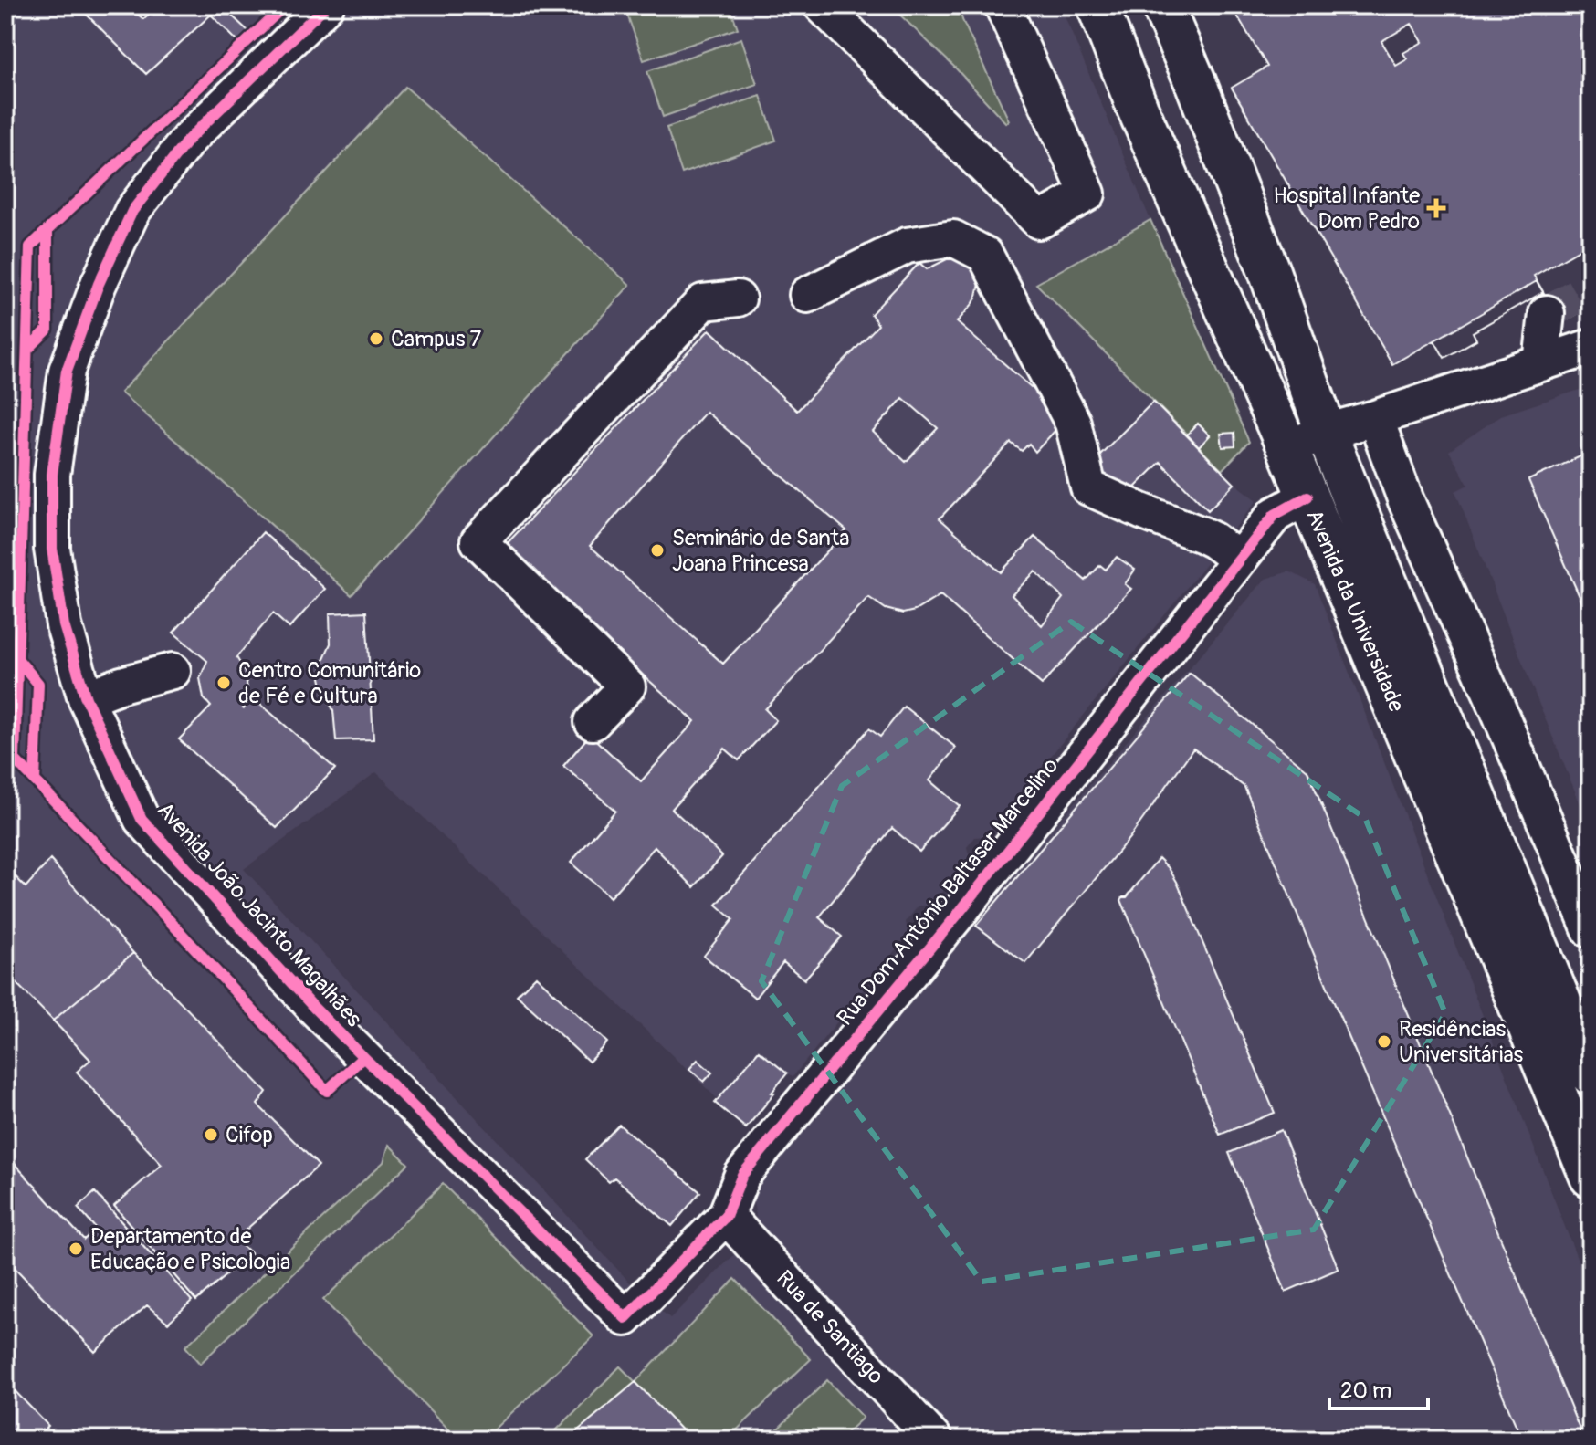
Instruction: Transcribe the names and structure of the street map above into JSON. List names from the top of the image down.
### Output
{
  "streets": {
    "main road": ["Avenida da Universidade"],
    "street": ["Rua Dom António Baltasar Marcelino", "Avenida João Jacinto Magalhães", "Rua de Santiago"]
  },
  "crossings": [
    ["Avenida da Universidade", "Rua Dom António Baltasar Marcelino"],
    ["Rua Dom António Baltasar Marcelino", "Avenida João Jacinto Magalhães"],
    ["Rua Dom António Baltasar Marcelino", "Rua de Santiago"]
  ],
  "places": {
    "health": ["Hospital Infante Dom Pedro"],
    "other": [
      "Campus 7",
      "Seminário de Santa Joana Princesa",
      "Centro Comunitário de Fé e Cultura",
      "Residências Universitárias",
      "Cifop",
      "Departamento de Educação e Psicologia"
    ]
  },
  "scale_bar": "20 m"
}
